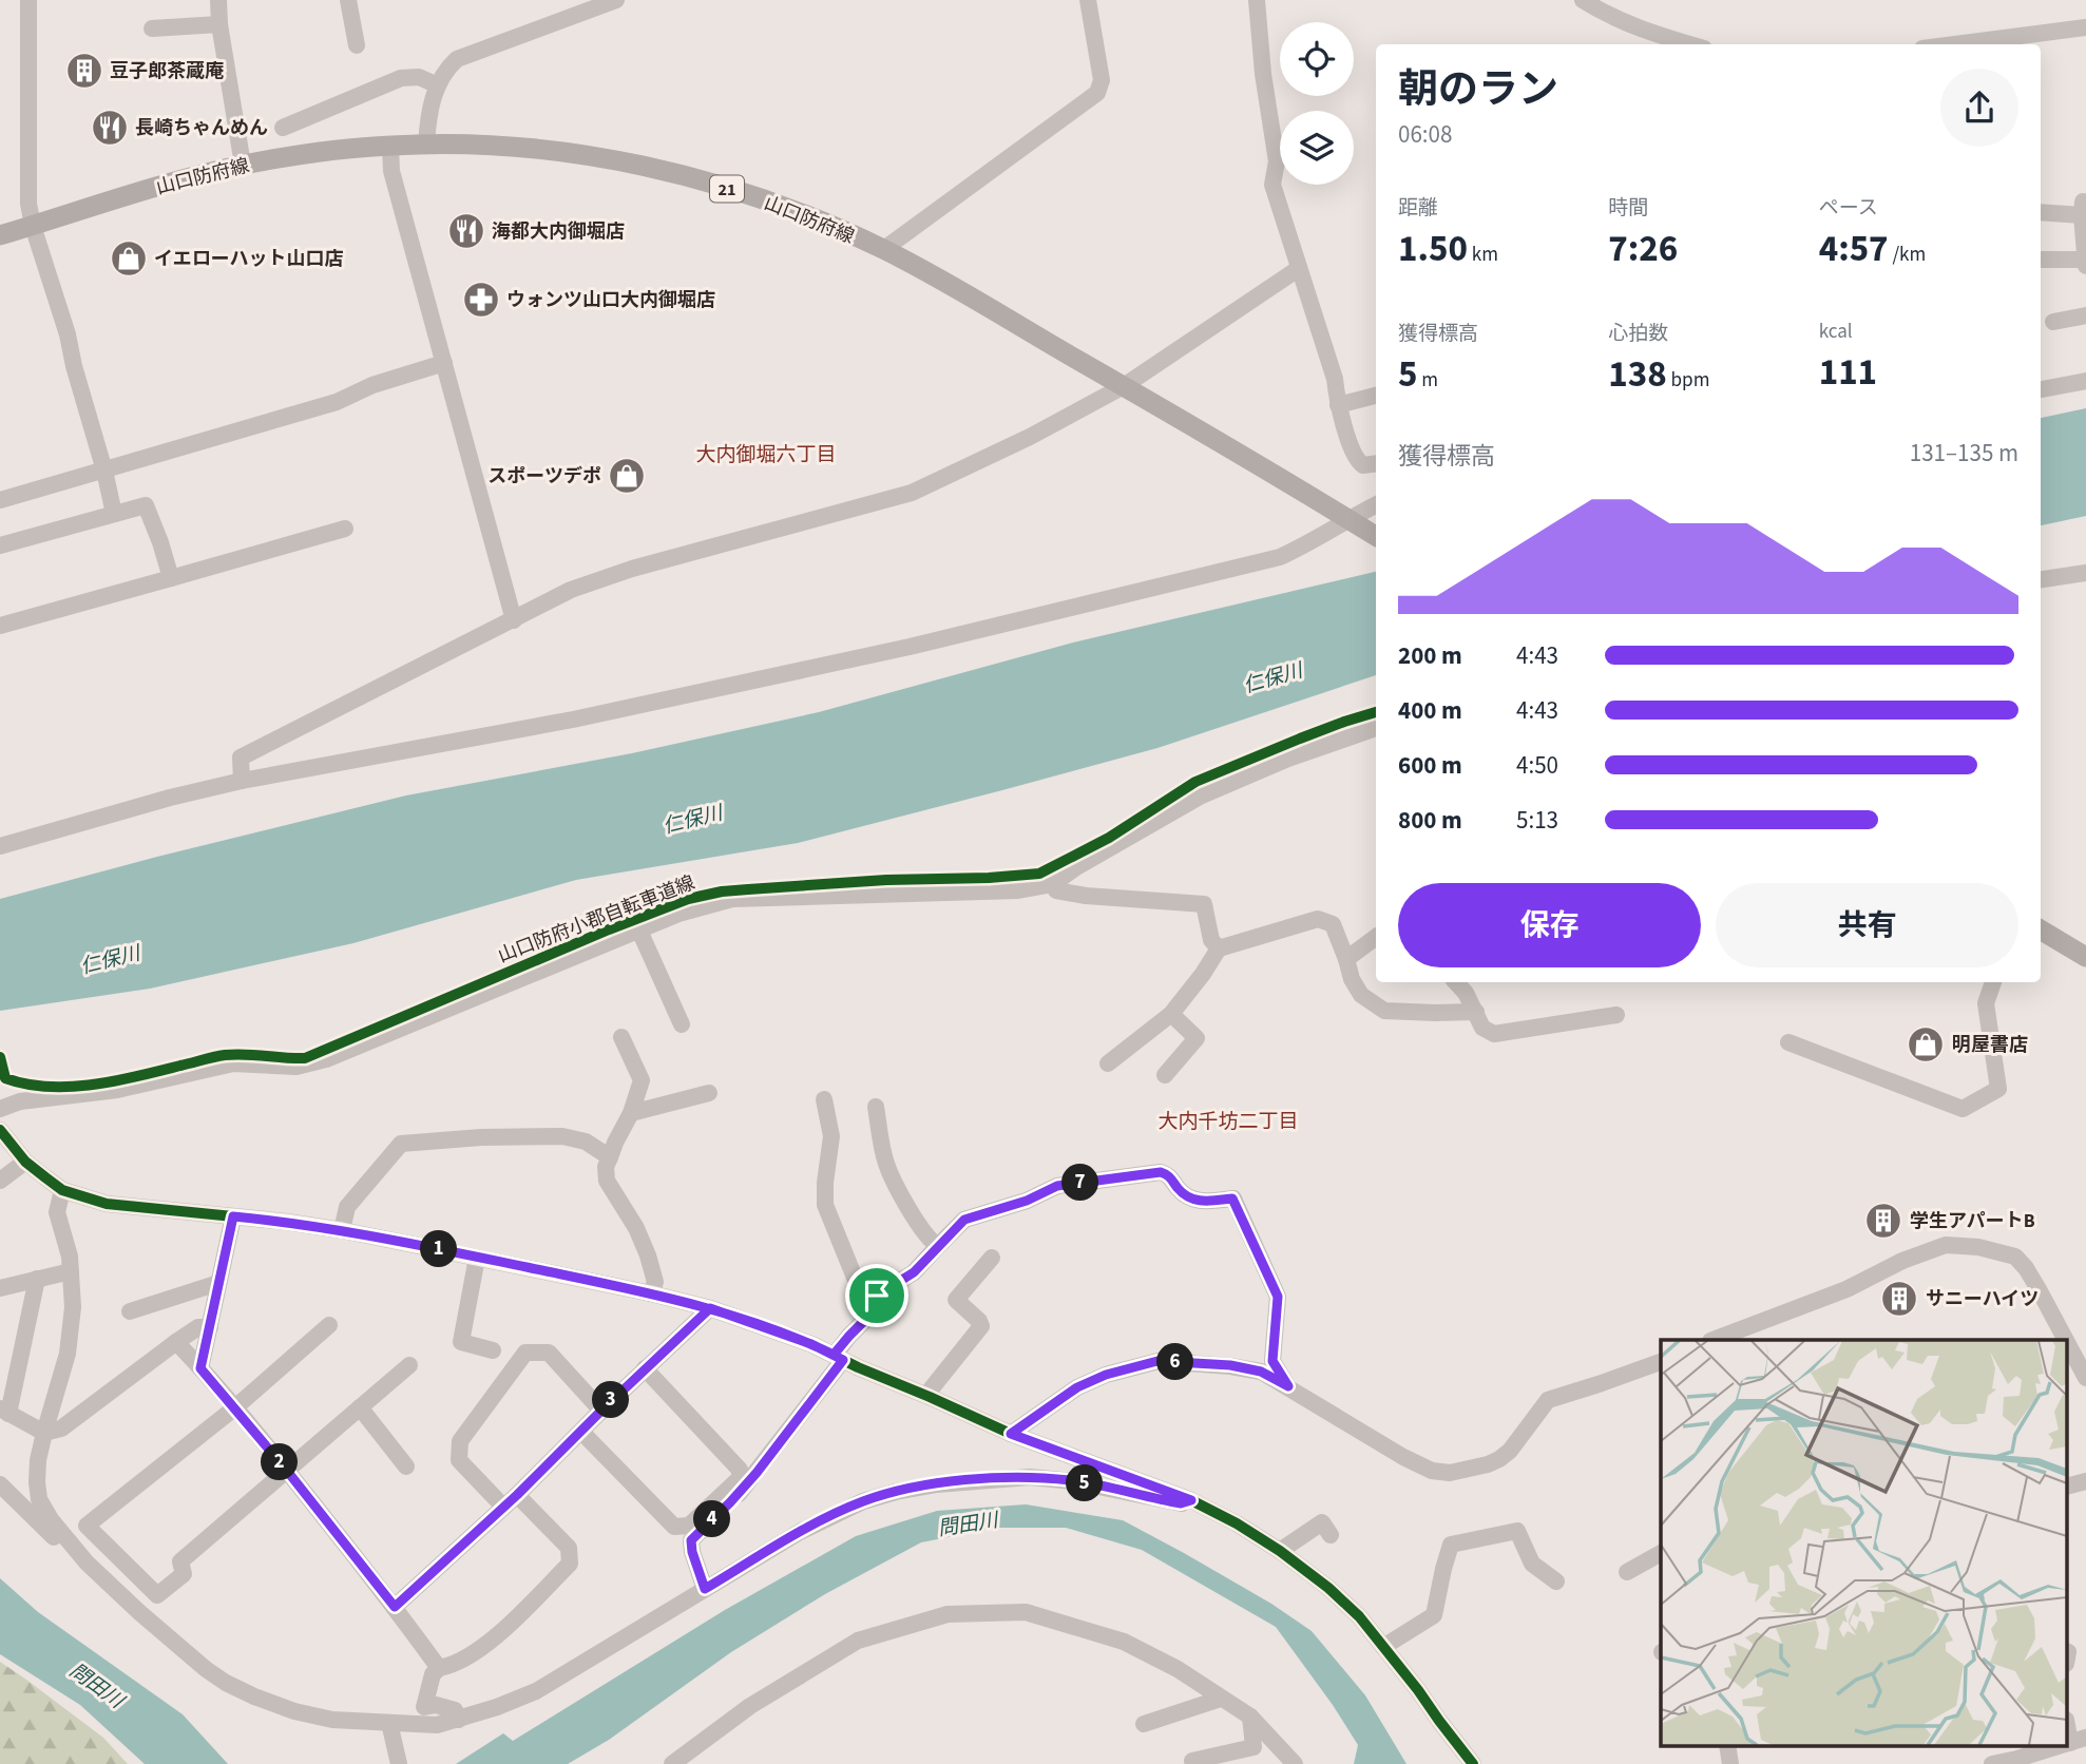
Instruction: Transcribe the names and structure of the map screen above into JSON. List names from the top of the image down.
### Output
{
  "streets": {
    "main road": ["山口防府線", "21"],
    "cycle path": ["山口防府小郡自転車道線"]
  },
  "districts": ["大内御堀六丁目", "大内千坊二丁目"],
  "water": ["仁保川", "問田川"],
  "places": {
    "building": ["豆子郎茶蔵庵", "学生アパートB", "サニーハイツ"],
    "restaurant": ["長崎ちゃんめん", "海都大内御堀店"],
    "shop": ["イエローハット山口店", "スポーツデポ", "明屋書店"],
    "pharmacy": ["ウォンツ山口大内御堀店"]
  },
  "page": {
    "heading": ["朝のラン", "06:08"],
    "stats": [
      ["距離", "1.50 km"],
      ["時間", "7:26"],
      ["ペース", "4:57 /km"],
      ["獲得標高", "5 m"],
      ["心拍数", "138 bpm"],
      ["kcal", "111"]
    ],
    "chart": ["獲得標高", "131–135 m"],
    "list": [
      {
        "name": "200 m",
        "note": "4:43"
      },
      {
        "name": "400 m",
        "note": "4:43"
      },
      {
        "name": "600 m",
        "note": "4:50"
      },
      {
        "name": "800 m",
        "note": "5:13"
      }
    ],
    "buttons": ["保存", "共有"],
    "pins": [
      "7",
      "1",
      "6",
      "3",
      "2",
      "5",
      "4"
    ]
  }
}
